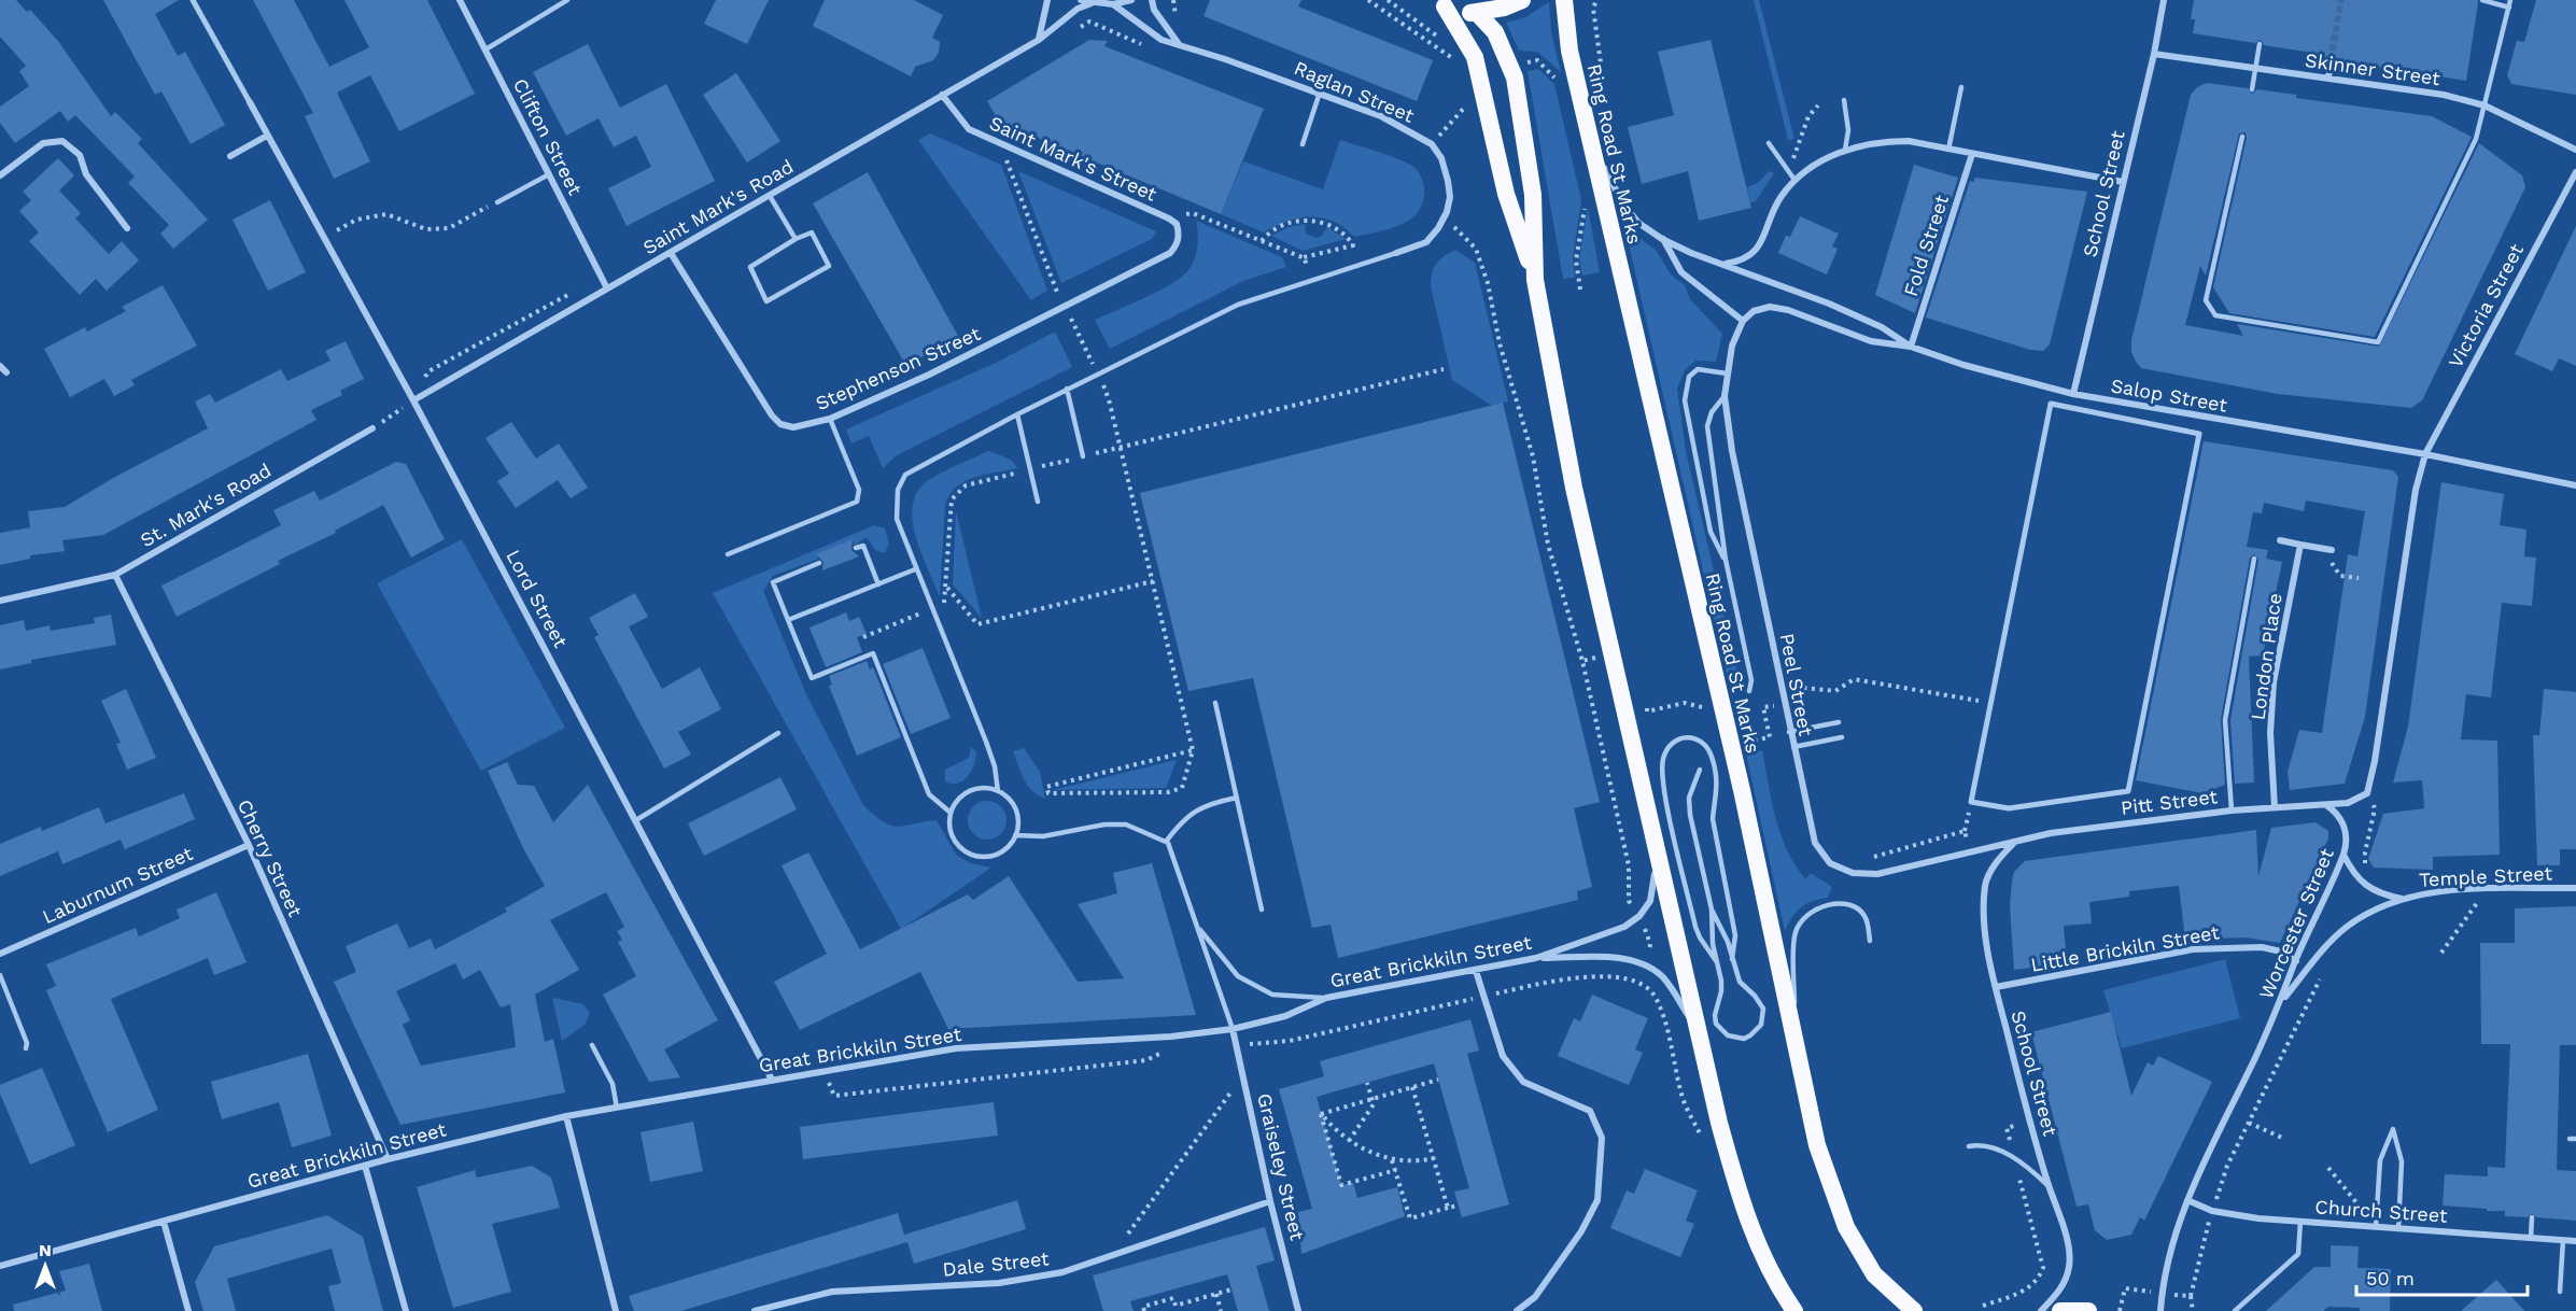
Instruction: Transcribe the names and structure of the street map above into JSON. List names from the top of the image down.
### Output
{
  "streets": {
    "highway": ["Ring Road St Marks"],
    "street": [
      "Skinner Street",
      "Raglan Street",
      "Clifton Street",
      "Saint Mark's Street",
      "School Street",
      "Saint Mark's Road",
      "Fold Street",
      "Victoria Street",
      "Stephenson Street",
      "Salop Street",
      "St. Mark's Road",
      "Lord Street",
      "London Place",
      "Peel Street",
      "Pitt Street",
      "Cherry Street",
      "Temple Street",
      "Laburnum Street",
      "Worcester Street",
      "Little Brickiln Street",
      "Great Brickkiln Street",
      "Graiseley Street",
      "Church Street",
      "Dale Street"
    ]
  },
  "crossings": [
    ["Skinner Street", "School Street"],
    ["Clifton Street", "Saint Mark's Road"],
    ["Ring Road St Marks", "Salop Street"],
    ["Saint Mark's Street", "Saint Mark's Road"],
    ["Saint Mark's Street", "Stephenson Street"],
    ["School Street", "Salop Street"],
    ["School Street", "Peel Street"],
    ["School Street", "Pitt Street"],
    ["School Street", "Little Brickiln Street"],
    ["Saint Mark's Road", "Stephenson Street"],
    ["Saint Mark's Road", "Lord Street"],
    ["Fold Street", "Salop Street"],
    ["Victoria Street", "Salop Street"],
    ["Salop Street", "Peel Street"],
    ["St. Mark's Road", "Cherry Street"],
    ["Lord Street", "Great Brickkiln Street"],
    ["London Place", "Pitt Street"],
    ["Peel Street", "Pitt Street"],
    ["Pitt Street", "Worcester Street"],
    ["Cherry Street", "Laburnum Street"],
    ["Cherry Street", "Great Brickkiln Street"],
    ["Temple Street", "Worcester Street"],
    ["Worcester Street", "Little Brickiln Street"],
    ["Worcester Street", "Church Street"],
    ["Great Brickkiln Street", "Graiseley Street"],
    ["Graiseley Street", "Dale Street"]
  ],
  "scale_bar": "50 m",
  "north": "top"
}
